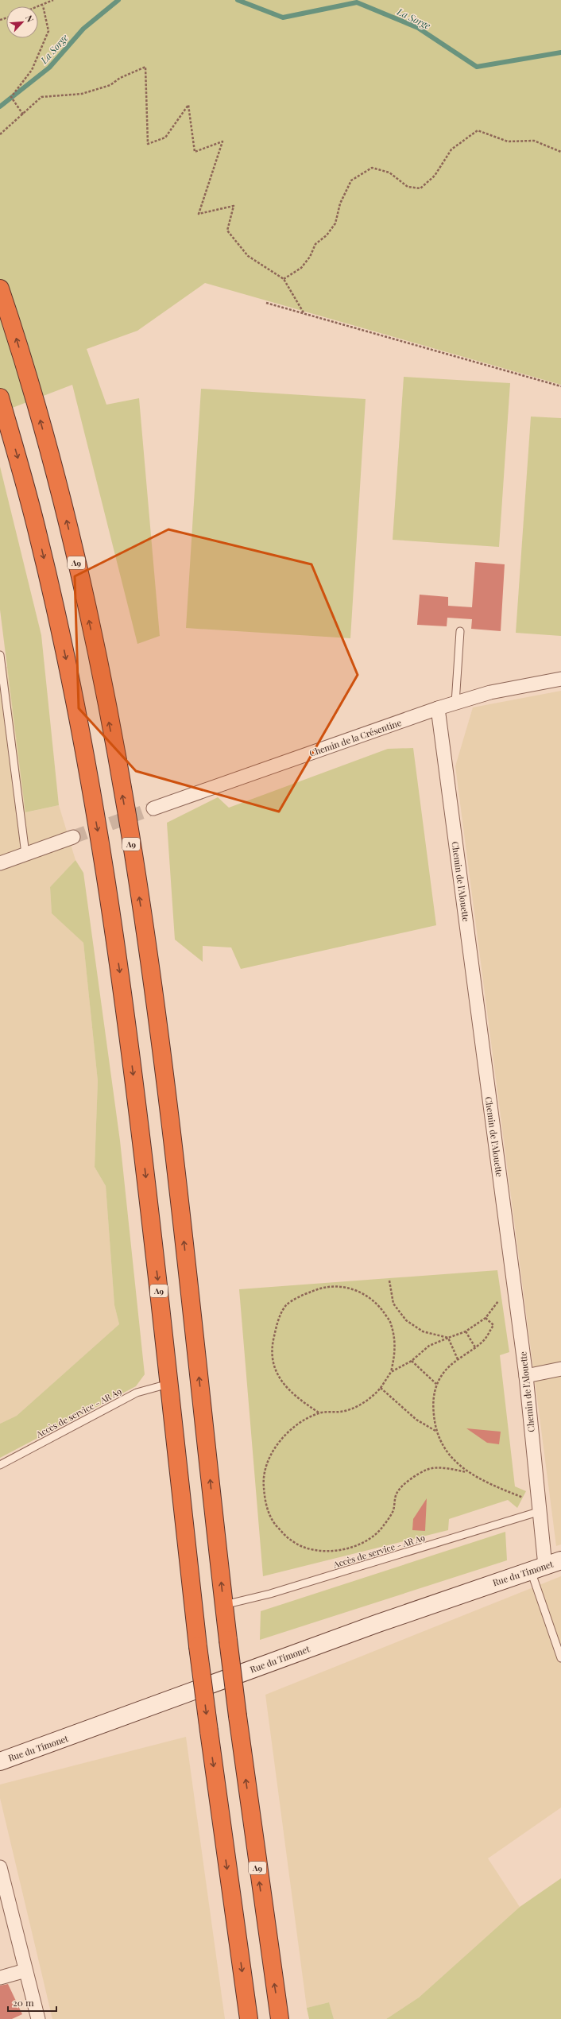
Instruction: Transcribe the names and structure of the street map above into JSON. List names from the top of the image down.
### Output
{
  "streets": {
    "highway": ["A9"],
    "main road": ["Rue du Timonet"],
    "street": ["Chemin de la Crésentine", "Chemin de l'Alouette"],
    "lane": ["Accès de service - AR A9"]
  },
  "crossings": [
    ["A9", "Accès de service - AR A9"],
    ["Chemin de la Crésentine", "Chemin de l'Alouette"],
    ["Chemin de l'Alouette", "Accès de service - AR A9"],
    ["Chemin de l'Alouette", "Rue du Timonet"]
  ],
  "water": ["La Sorge"],
  "scale_bar": "20 m",
  "north": "top right"
}
